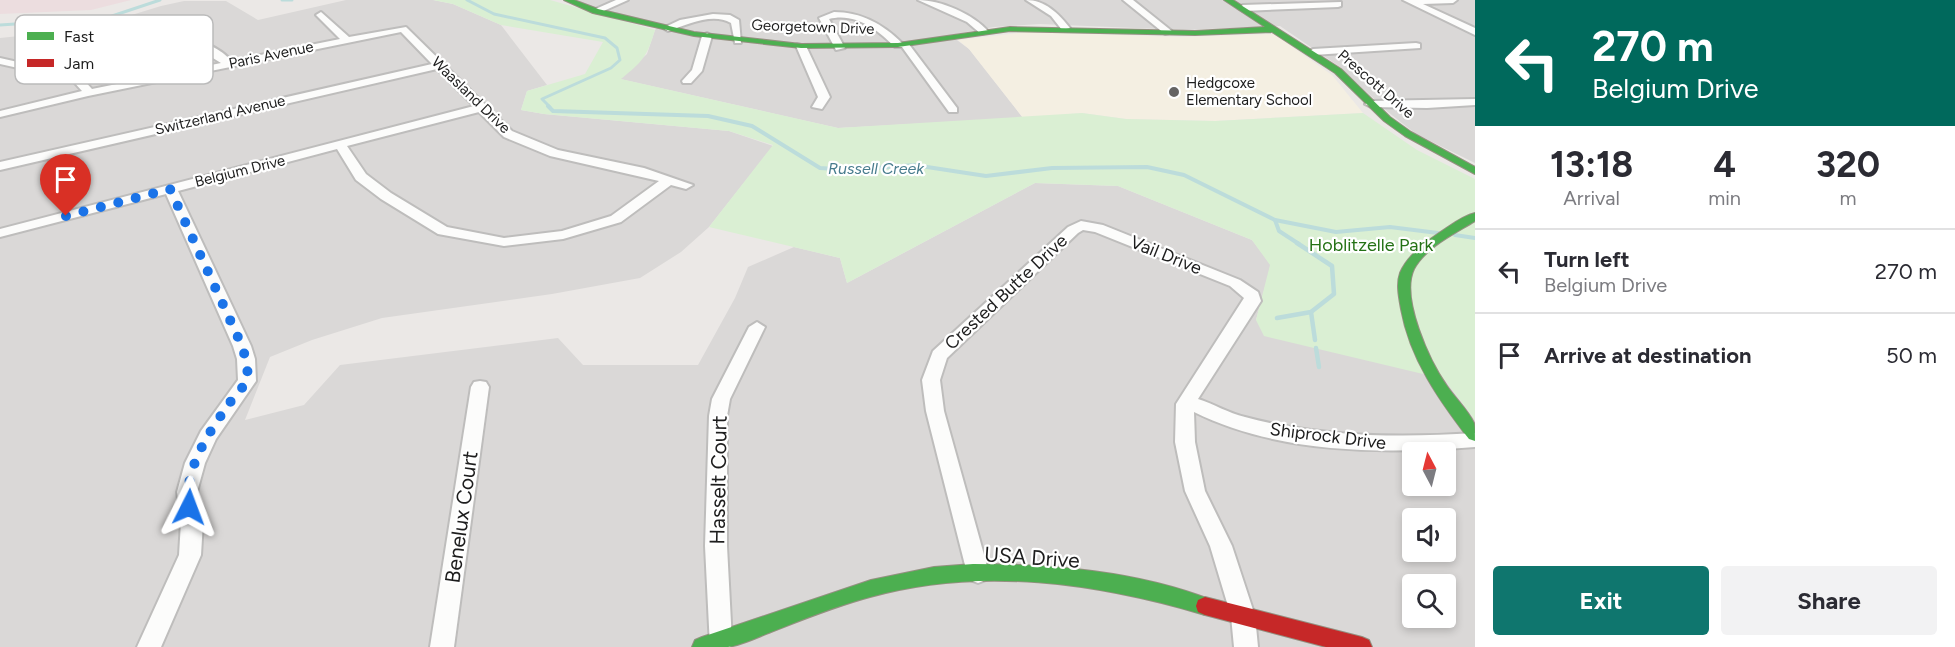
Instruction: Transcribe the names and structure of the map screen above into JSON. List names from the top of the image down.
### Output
{
  "streets": {
    "street": [
      "Georgetown Drive",
      "Paris Avenue",
      "Prescott Drive",
      "Waasland Drive",
      "Switzerland Avenue",
      "Belgium Drive",
      "Vail Drive",
      "Crested Butte Drive",
      "Shiprock Drive",
      "Hasselt Court",
      "Benelux Court",
      "USA Drive"
    ]
  },
  "crossings": [
    ["Georgetown Drive", "Prescott Drive"],
    ["Paris Avenue", "Waasland Drive"],
    ["Waasland Drive", "Switzerland Avenue"],
    ["Waasland Drive", "Belgium Drive"],
    ["Vail Drive", "Crested Butte Drive"],
    ["Vail Drive", "Shiprock Drive"],
    ["Crested Butte Drive", "USA Drive"],
    ["Hasselt Court", "USA Drive"]
  ],
  "water": ["Russell Creek"],
  "parks": ["Hoblitzelle Park"],
  "places": ["Hedgcoxe Elementary School"],
  "legend": ["Fast", "Jam"],
  "north": "top",
  "page": {
    "turn": ["270 m", "Belgium Drive"],
    "eta": [
      "13:18",
      "Arrival",
      "4",
      "min",
      "320",
      "m"
    ],
    "list": [
      {
        "name": "Turn left",
        "note": "Belgium Drive",
        "value": "270 m"
      },
      {
        "name": "Arrive at destination",
        "value": "50 m"
      }
    ],
    "buttons": ["Exit", "Share"]
  }
}
